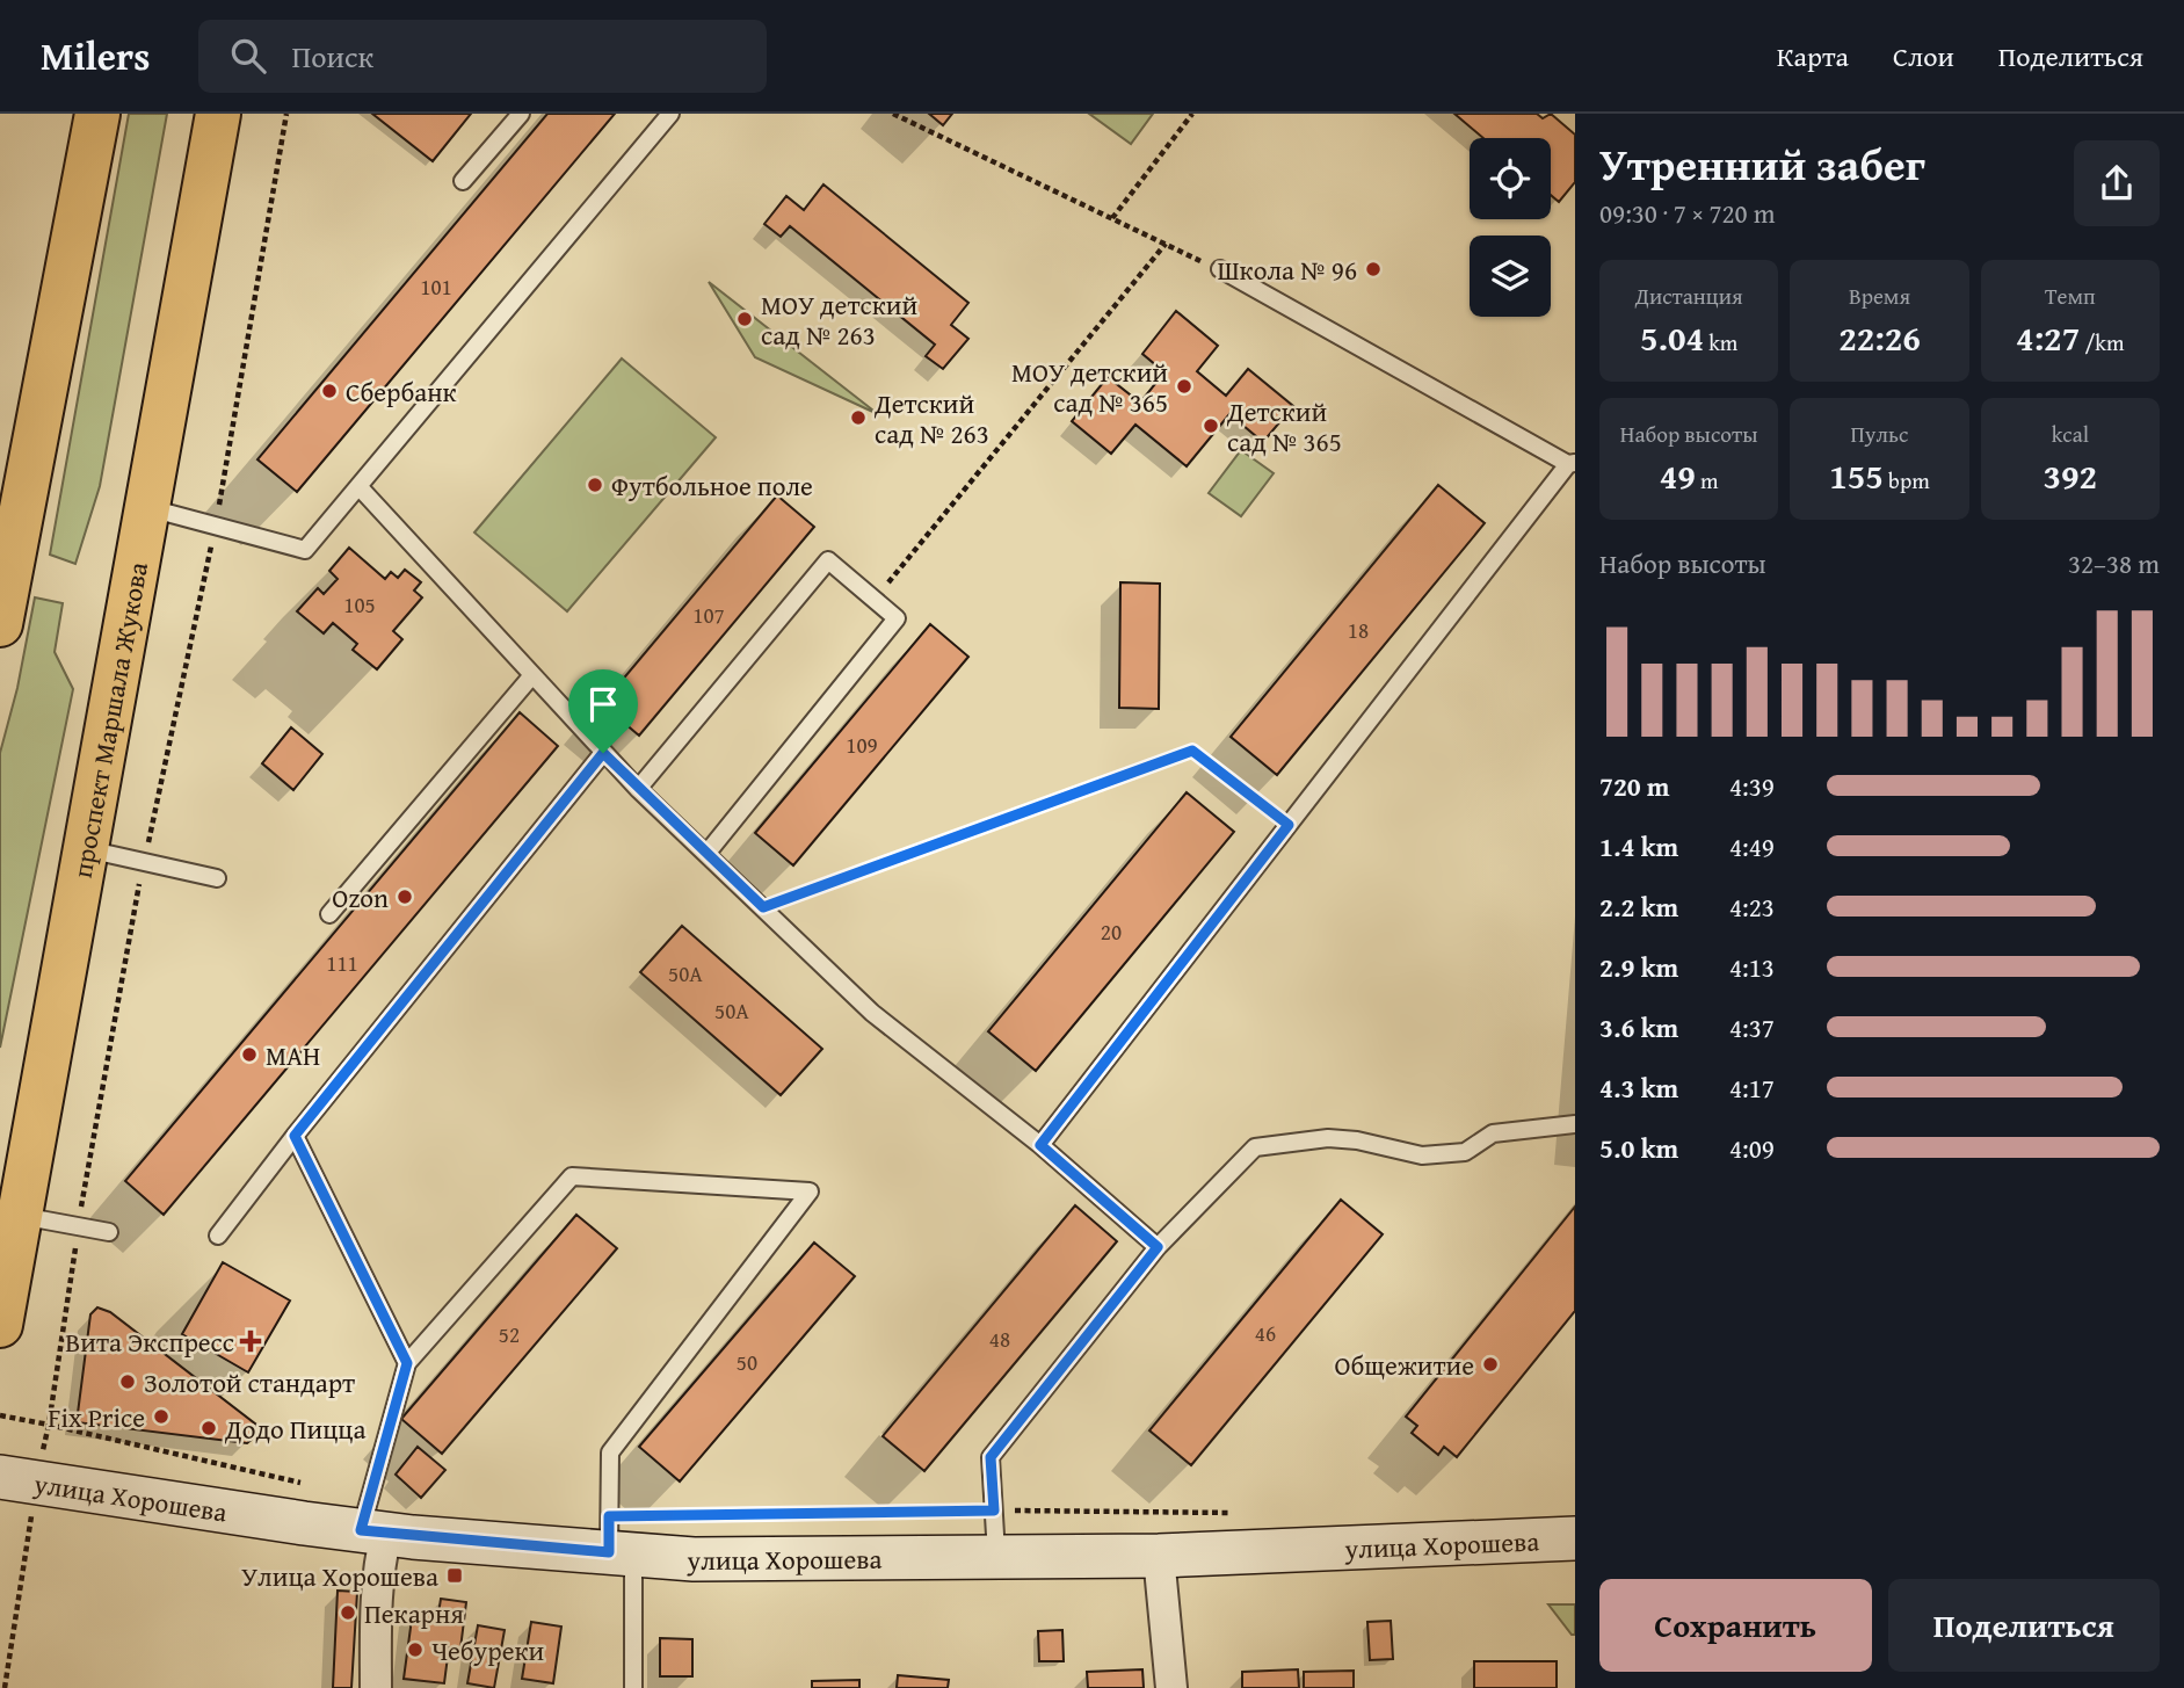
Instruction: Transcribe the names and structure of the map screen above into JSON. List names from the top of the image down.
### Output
{
  "streets": {
    "highway": ["проспект Маршала Жукова"],
    "main road": ["улица Хорошева"]
  },
  "places": {
    "other": [
      "Школа № 96",
      "МОУ детский сад № 263",
      "МОУ детский сад № 365",
      "Сбербанк",
      "Детский сад № 263",
      "Детский сад № 365",
      "Футбольное поле",
      "Ozon",
      "МАН",
      "Общежитие",
      "Золотой стандарт",
      "Fix Price",
      "Додо Пицца",
      "Пекарня",
      "Чебуреки"
    ],
    "health": ["Вита Экспресс"],
    "transit": ["Улица Хорошева"]
  },
  "house_numbers": [
    "101",
    "105",
    "107",
    "18",
    "109",
    "20",
    "111",
    "50А",
    "50А",
    "46",
    "52",
    "48",
    "50"
  ],
  "page": {
    "header": "Milers",
    "search": "Поиск",
    "nav": ["Карта", "Слои", "Поделиться"],
    "heading": ["Утренний забег", "09:30 · 7 × 720 m"],
    "stats": [
      ["Дистанция", "5.04 km"],
      ["Время", "22:26"],
      ["Темп", "4:27 /km"],
      ["Набор высоты", "49 m"],
      ["Пульс", "155 bpm"],
      ["kcal", "392"]
    ],
    "chart": ["Набор высоты", "32–38 m"],
    "list": [
      {
        "name": "720 m",
        "note": "4:39"
      },
      {
        "name": "1.4 km",
        "note": "4:49"
      },
      {
        "name": "2.2 km",
        "note": "4:23"
      },
      {
        "name": "2.9 km",
        "note": "4:13"
      },
      {
        "name": "3.6 km",
        "note": "4:37"
      },
      {
        "name": "4.3 km",
        "note": "4:17"
      },
      {
        "name": "5.0 km",
        "note": "4:09"
      }
    ],
    "buttons": ["Сохранить", "Поделиться"]
  }
}
